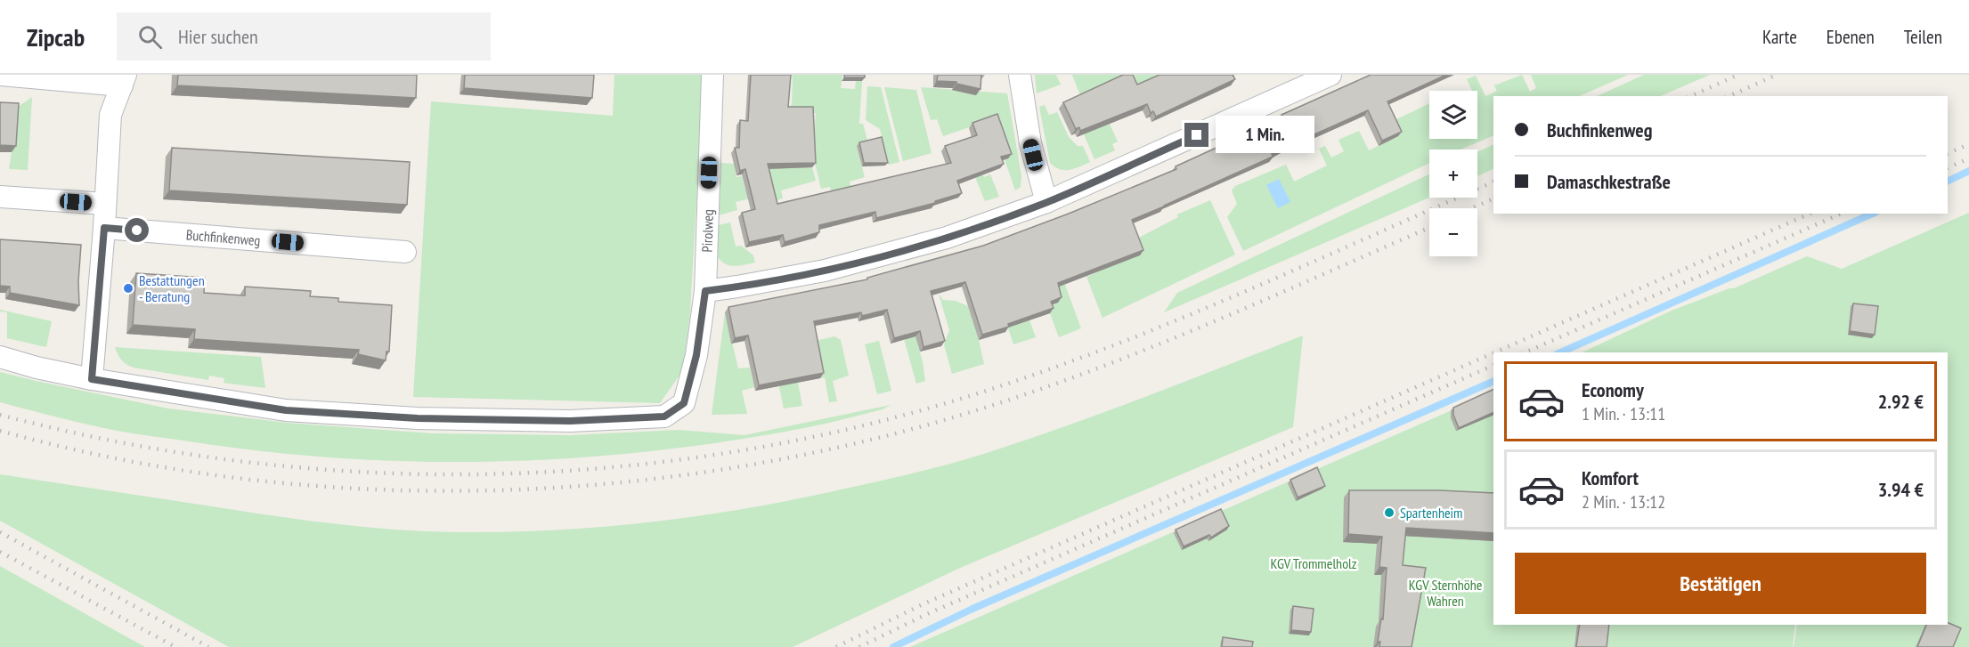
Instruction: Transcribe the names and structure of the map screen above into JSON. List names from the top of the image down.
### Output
{
  "streets": {
    "street": ["Pirolweg", "Buchfinkenweg"]
  },
  "parks": ["KGV Trommelholz", "KGV Sternhöhe Wahren"],
  "places": ["Bestattungen - Beratung", "Spartenheim"],
  "page": {
    "header": "Zipcab",
    "search": "Hier suchen",
    "nav": ["Karte", "Ebenen", "Teilen"],
    "map_buttons": ["+", "−"],
    "banner": ["Buchfinkenweg", "Damaschkestraße"],
    "bubble": "1 Min.",
    "list": [
      {
        "name": "Economy",
        "note": "1 Min. · 13:11",
        "value": "2.92 €"
      },
      {
        "name": "Komfort",
        "note": "2 Min. · 13:12",
        "value": "3.94 €"
      }
    ],
    "buttons": "Bestätigen"
  }
}
